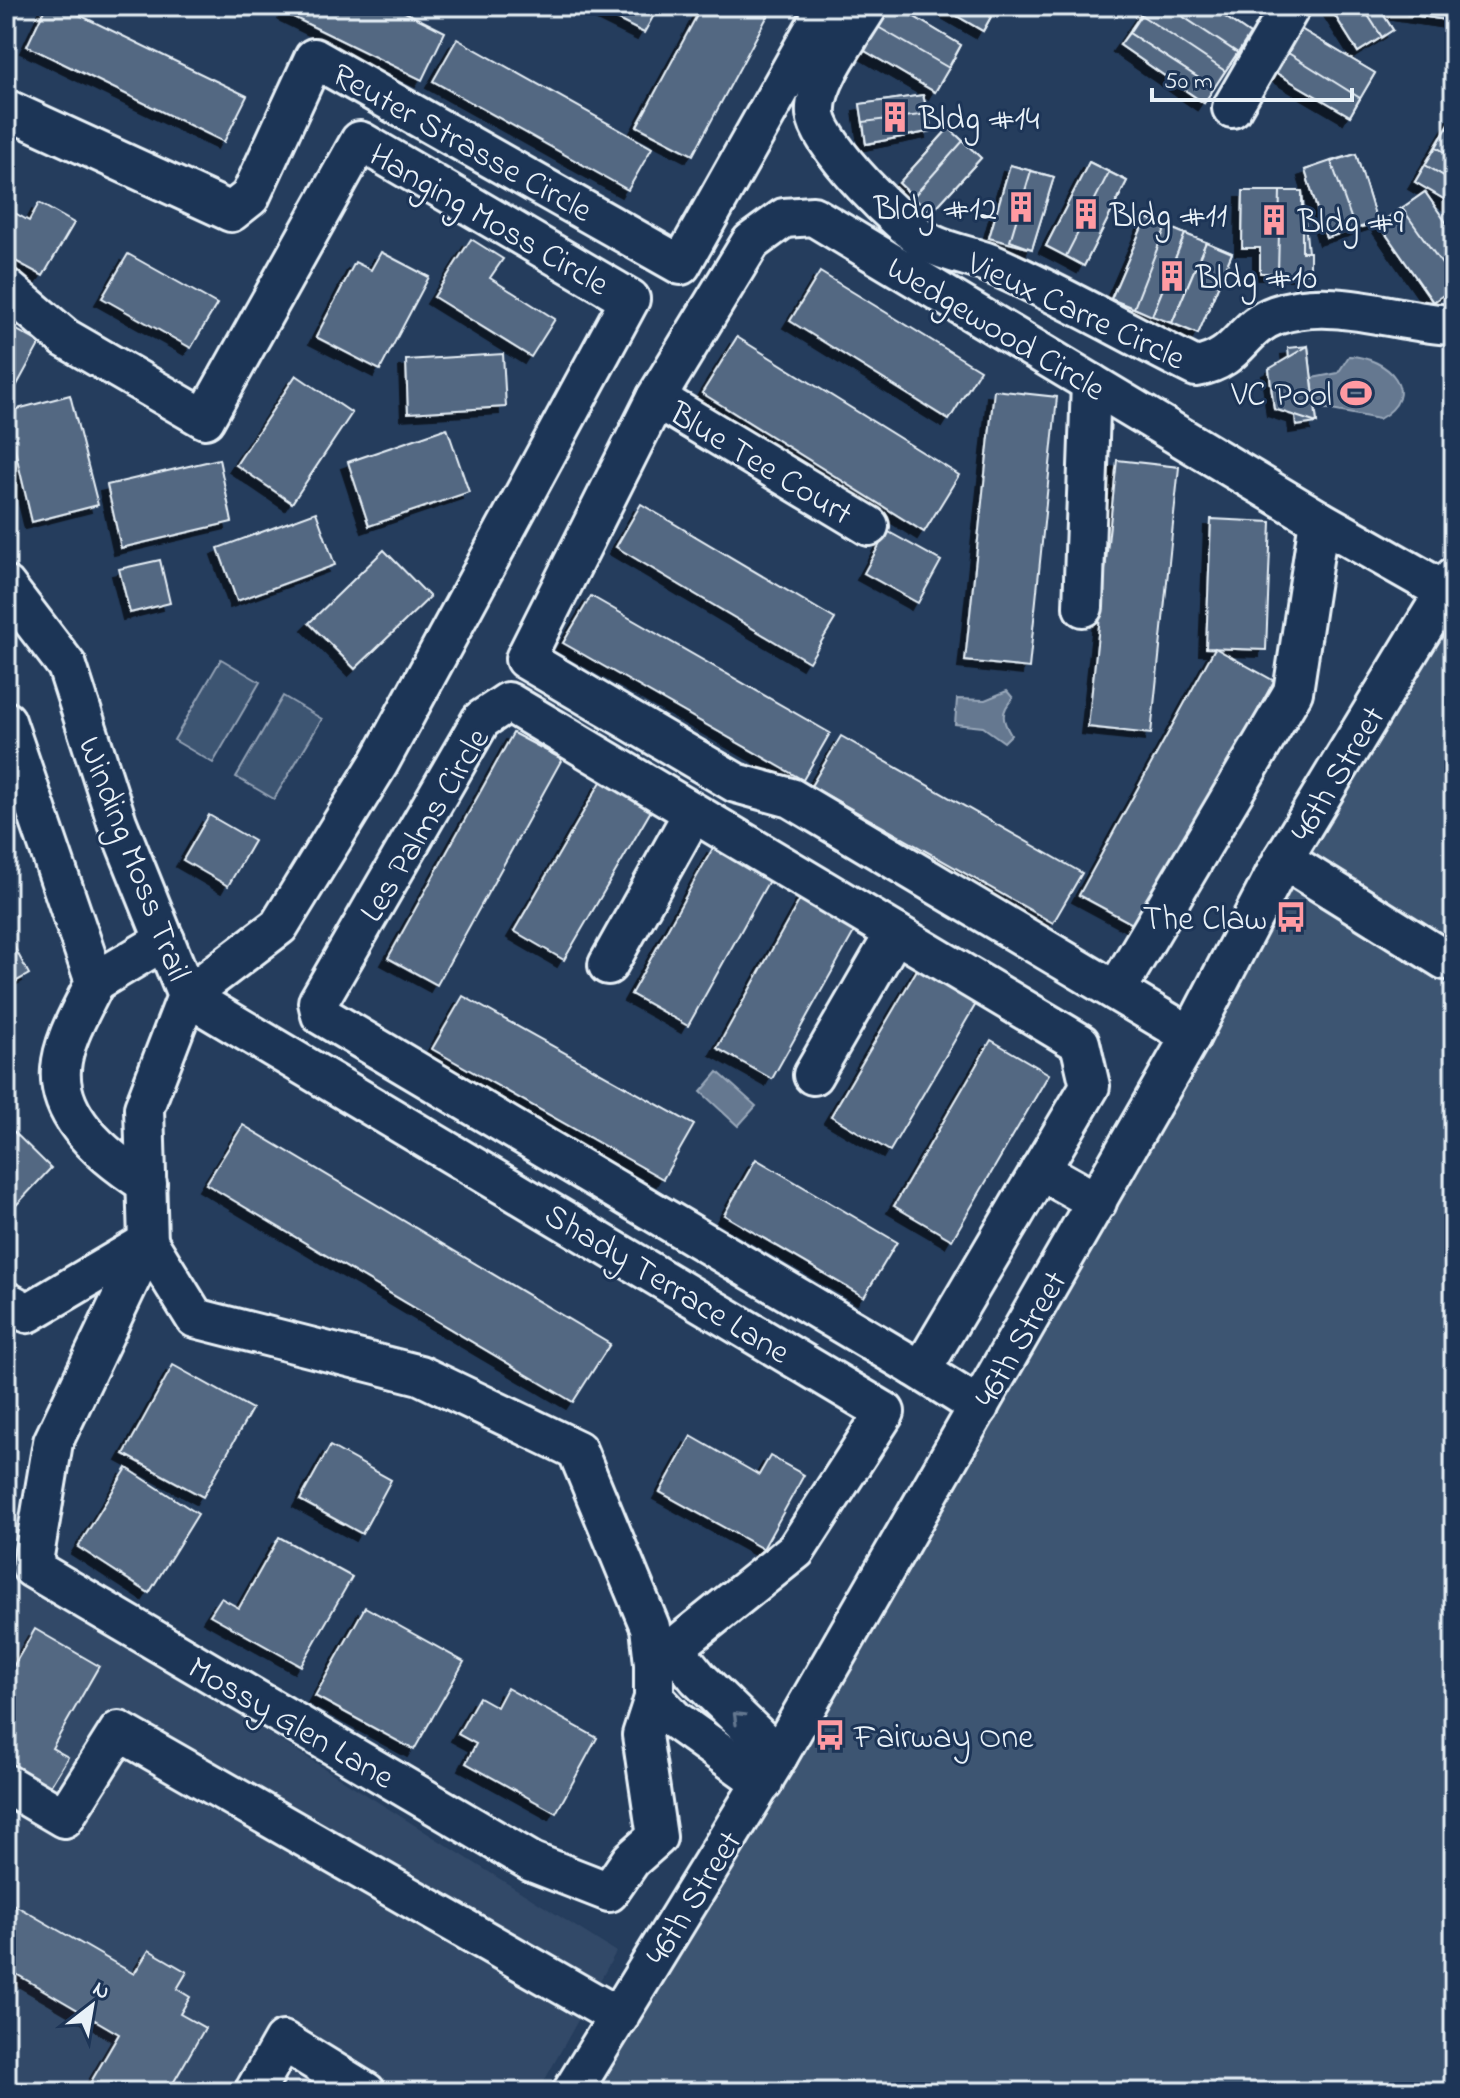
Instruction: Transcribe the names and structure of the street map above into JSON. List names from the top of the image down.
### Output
{
  "streets": {
    "street": [
      "Reuter Strasse Circle",
      "Hanging Moss Circle",
      "Vieux Carre Circle",
      "Wedgewood Circle",
      "Blue Tee Court",
      "46th Street",
      "Les Palms Circle",
      "Winding Moss Trail",
      "Shady Terrace Lane",
      "Mossy Glen Lane"
    ]
  },
  "crossings": [
    ["Hanging Moss Circle", "Winding Moss Trail"],
    ["Hanging Moss Circle", "Shady Terrace Lane"],
    ["Wedgewood Circle", "Blue Tee Court"],
    ["Wedgewood Circle", "46th Street"],
    ["Wedgewood Circle", "Les Palms Circle"],
    ["46th Street", "Les Palms Circle"],
    ["Winding Moss Trail", "Shady Terrace Lane"],
    ["Winding Moss Trail", "Mossy Glen Lane"],
    ["Shady Terrace Lane", "Mossy Glen Lane"]
  ],
  "places": {
    "building": [
      "Bldg #14",
      "Bldg #12",
      "Bldg #11",
      "Bldg #9",
      "Bldg #10"
    ],
    "sports": ["VC Pool"],
    "bus stop": ["The Claw", "Fairway One"]
  },
  "scale_bar": "50 m",
  "north": "top right"
}
